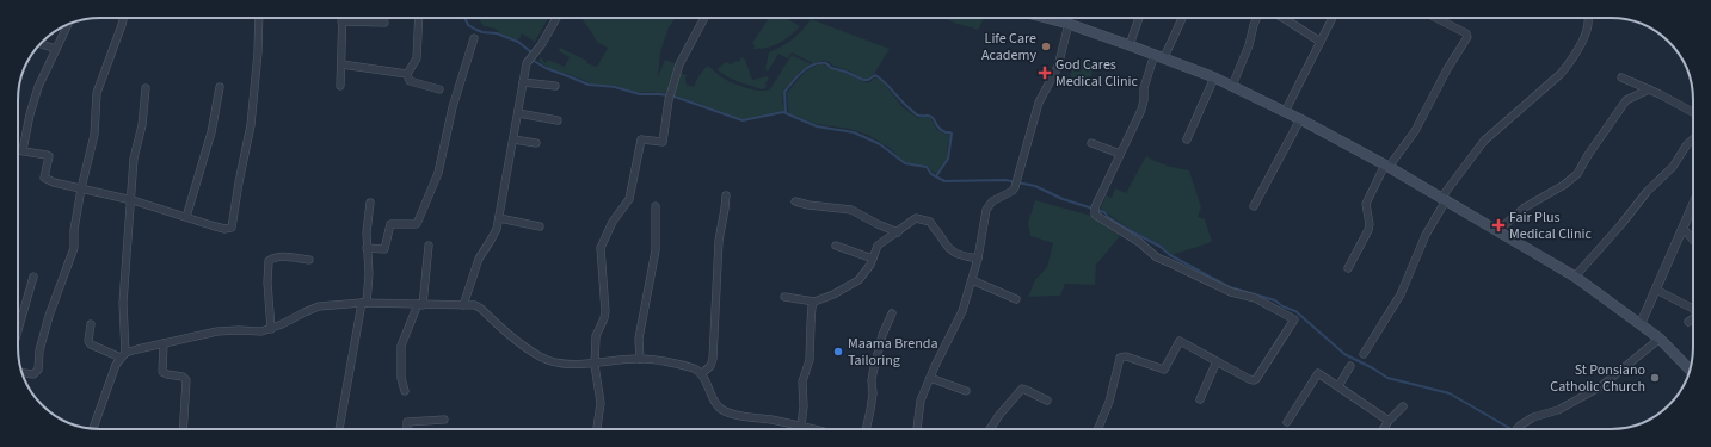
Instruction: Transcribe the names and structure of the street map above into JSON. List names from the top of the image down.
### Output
{
  "places": {
    "other": ["Life Care Academy", "Maama Brenda Tailoring", "St Ponsiano Catholic Church"],
    "health": ["God Cares Medical Clinic", "Fair Plus Medical Clinic"]
  }
}
